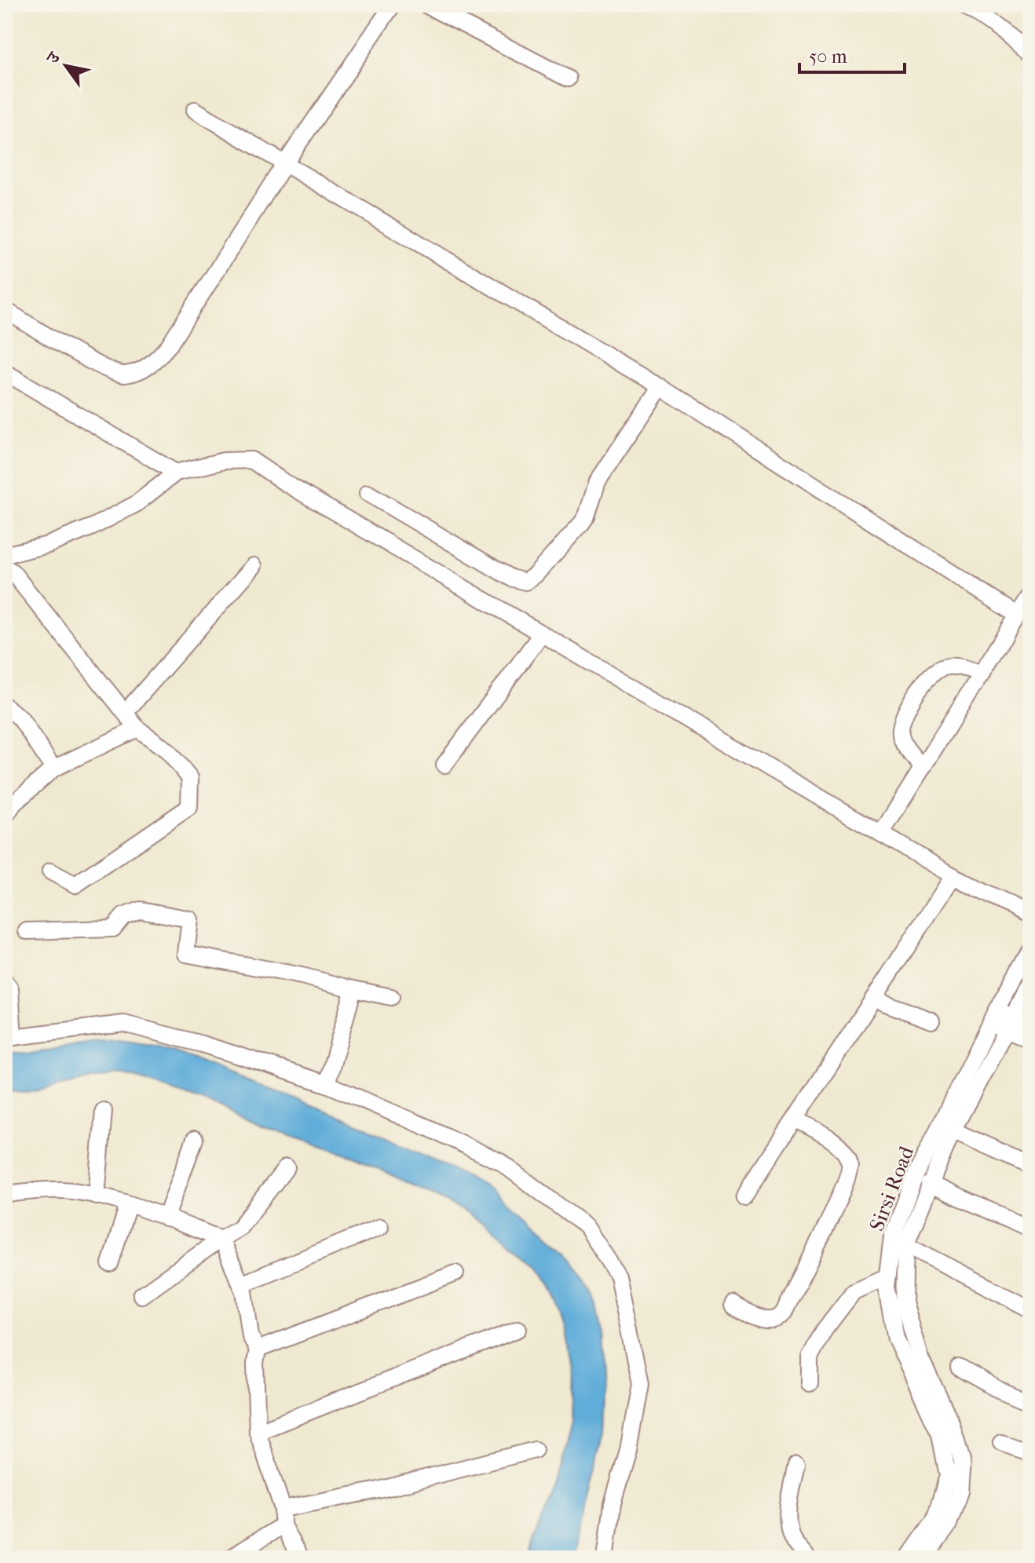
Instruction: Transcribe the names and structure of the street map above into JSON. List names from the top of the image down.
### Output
{
  "streets": {
    "street": ["Sirsi Road"]
  },
  "scale_bar": "50 m",
  "north": "top left"
}
